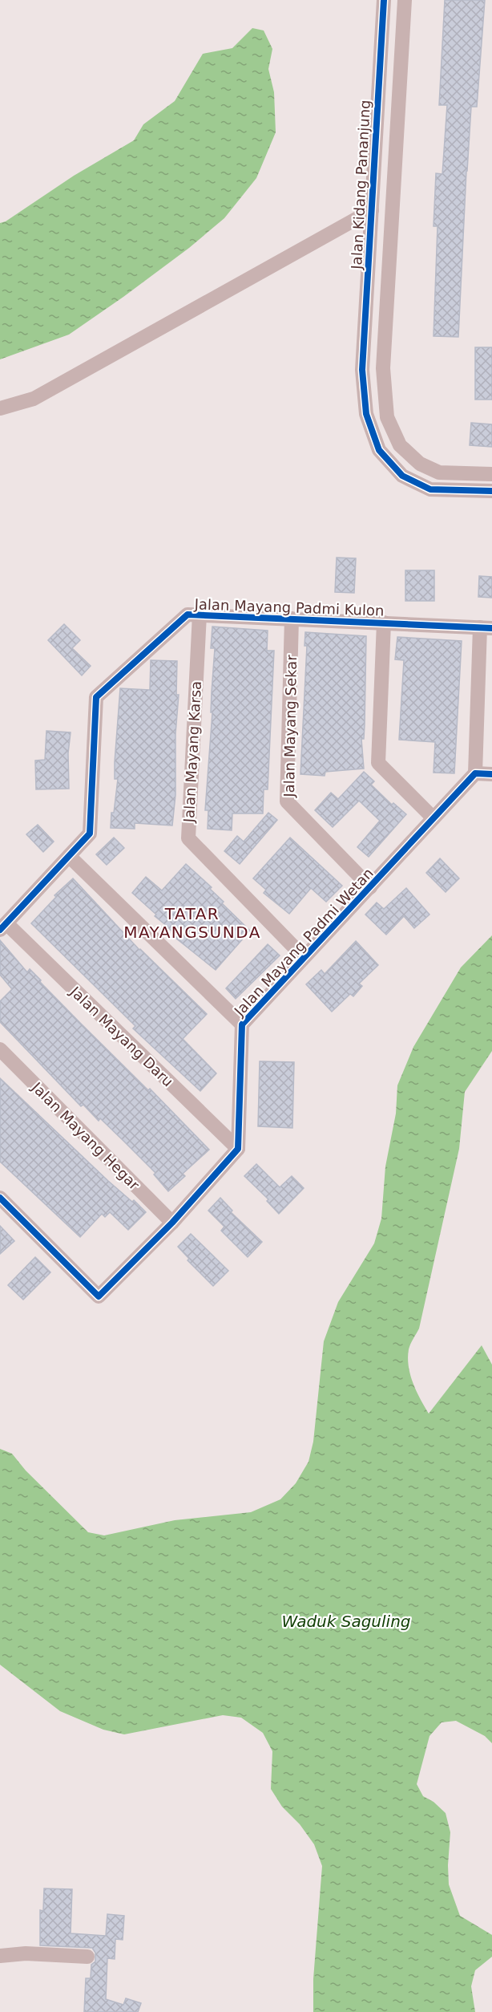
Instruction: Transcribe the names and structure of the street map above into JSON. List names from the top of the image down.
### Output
{
  "streets": {
    "street": [
      "Jalan Kidang Pananjung",
      "Jalan Mayang Padmi Kulon",
      "Jalan Mayang Sekar",
      "Jalan Mayang Karsa",
      "Jalan Mayang Padmi Wetan",
      "Jalan Mayang Daru",
      "Jalan Mayang Hegar"
    ]
  },
  "crossings": [
    ["Jalan Mayang Padmi Kulon", "Jalan Mayang Sekar"],
    ["Jalan Mayang Padmi Kulon", "Jalan Mayang Karsa"],
    ["Jalan Mayang Padmi Kulon", "Jalan Mayang Daru"],
    ["Jalan Mayang Sekar", "Jalan Mayang Padmi Wetan"],
    ["Jalan Mayang Karsa", "Jalan Mayang Padmi Wetan"],
    ["Jalan Mayang Padmi Wetan", "Jalan Mayang Daru"]
  ],
  "districts": ["TATAR MAYANGSUNDA"],
  "water": ["Waduk Saguling"]
}
